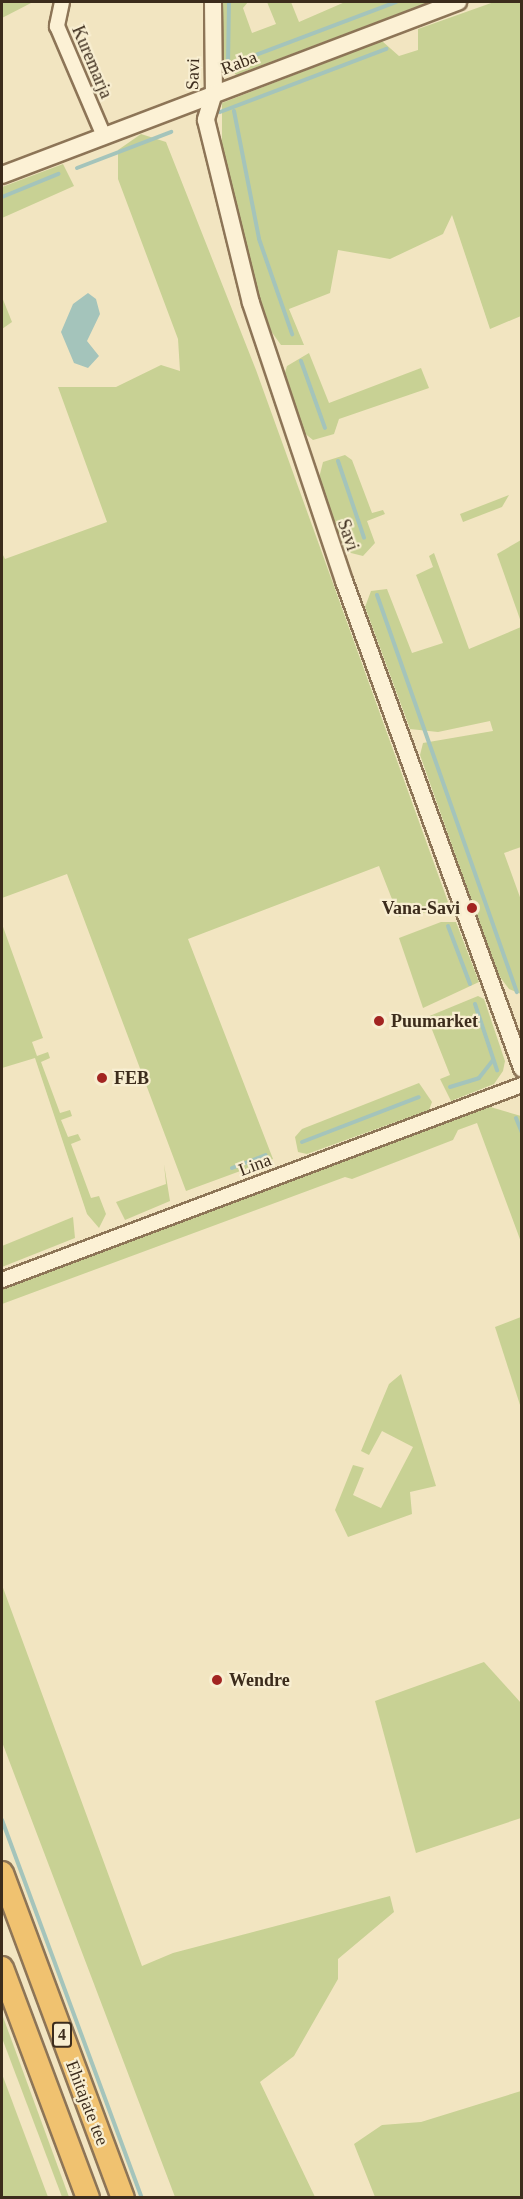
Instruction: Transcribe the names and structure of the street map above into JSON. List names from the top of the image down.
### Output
{
  "streets": {
    "highway": ["4", "Ehitajate tee"],
    "street": [
      "Kuremarja",
      "Raba",
      "Savi",
      "Lina"
    ]
  },
  "crossings": [
    ["Kuremarja", "Raba"],
    ["Raba", "Savi"]
  ],
  "places": [
    "Vana-Savi",
    "Puumarket",
    "FEB",
    "Wendre"
  ]
}
